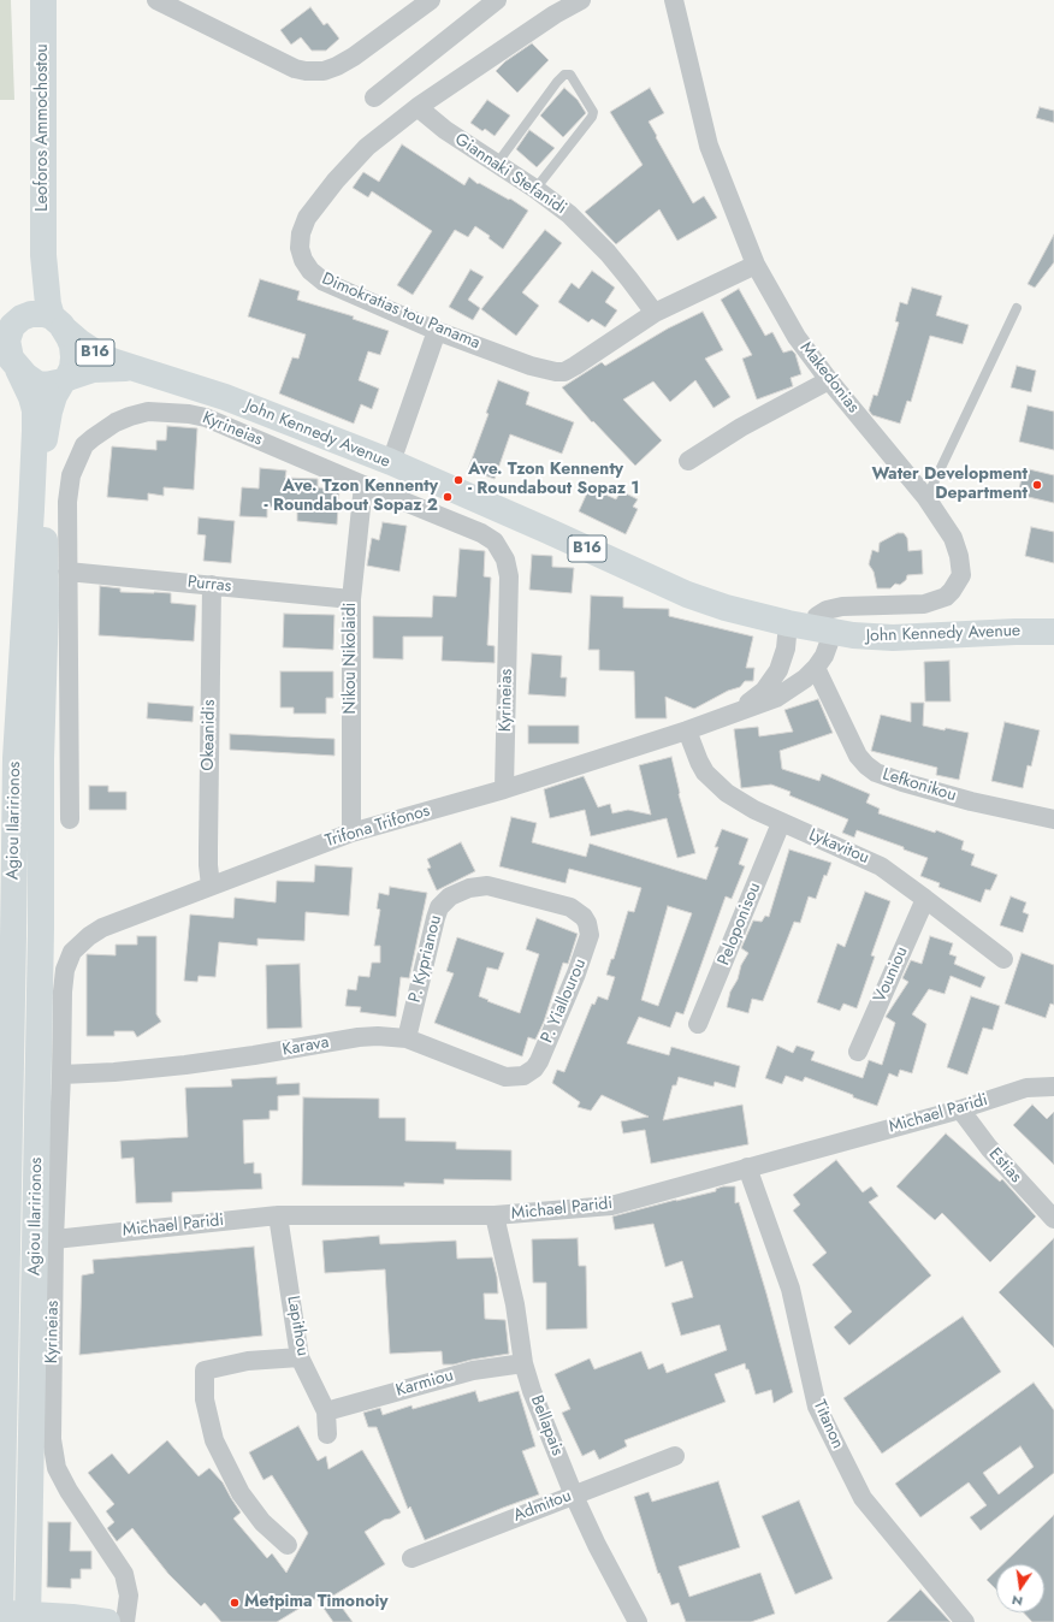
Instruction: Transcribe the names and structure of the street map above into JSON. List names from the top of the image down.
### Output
{
  "streets": {
    "main road": [
      "Leoforos Ammochostou",
      "B16",
      "John Kennedy Avenue",
      "Agiou Ilaririonos"
    ],
    "street": [
      "Giannaki Stefanidi",
      "Dimokratias tou Panama",
      "Makedonias",
      "Kyrineias",
      "Purras",
      "Nikou Nikolaidi",
      "Okeanidis",
      "Lefkonikou",
      "Trifona Trifonos",
      "Lykavitou",
      "Peloponisou",
      "P. Kyprianou",
      "Vouniou",
      "P. Yiallourou",
      "Karava",
      "Michael Paridi",
      "Estias",
      "Lapithou",
      "Karmiou",
      "Titanon",
      "Bellapais",
      "Admitou"
    ]
  },
  "crossings": [
    ["Leoforos Ammochostou", "John Kennedy Avenue"],
    ["Leoforos Ammochostou", "Agiou Ilaririonos"],
    ["Giannaki Stefanidi", "Dimokratias tou Panama"],
    ["Dimokratias tou Panama", "Makedonias"],
    ["Makedonias", "John Kennedy Avenue"],
    ["Makedonias", "Trifona Trifonos"],
    ["Kyrineias", "Purras"],
    ["Kyrineias", "Nikou Nikolaidi"],
    ["Kyrineias", "Trifona Trifonos"],
    ["Kyrineias", "Karava"],
    ["Kyrineias", "Michael Paridi"],
    ["John Kennedy Avenue", "Agiou Ilaririonos"],
    ["John Kennedy Avenue", "Trifona Trifonos"],
    ["Purras", "Nikou Nikolaidi"],
    ["Purras", "Okeanidis"],
    ["Nikou Nikolaidi", "Trifona Trifonos"],
    ["Okeanidis", "Trifona Trifonos"],
    ["Lefkonikou", "Trifona Trifonos"],
    ["Trifona Trifonos", "Lykavitou"],
    ["Lykavitou", "Peloponisou"],
    ["Lykavitou", "Vouniou"],
    ["P. Kyprianou", "P. Yiallourou"],
    ["P. Kyprianou", "Karava"],
    ["P. Yiallourou", "Karava"],
    ["Michael Paridi", "Estias"],
    ["Michael Paridi", "Lapithou"],
    ["Michael Paridi", "Titanon"],
    ["Michael Paridi", "Bellapais"],
    ["Lapithou", "Karmiou"],
    ["Karmiou", "Bellapais"],
    ["Bellapais", "Admitou"]
  ],
  "places": [
    "Ave. Tzon Kennenty - Roundabout Sopaz 1",
    "Water Development Department",
    "Ave. Tzon Kennenty - Roundabout Sopaz 2",
    "Metpima Timonoiy"
  ],
  "north": "bottom"
}
